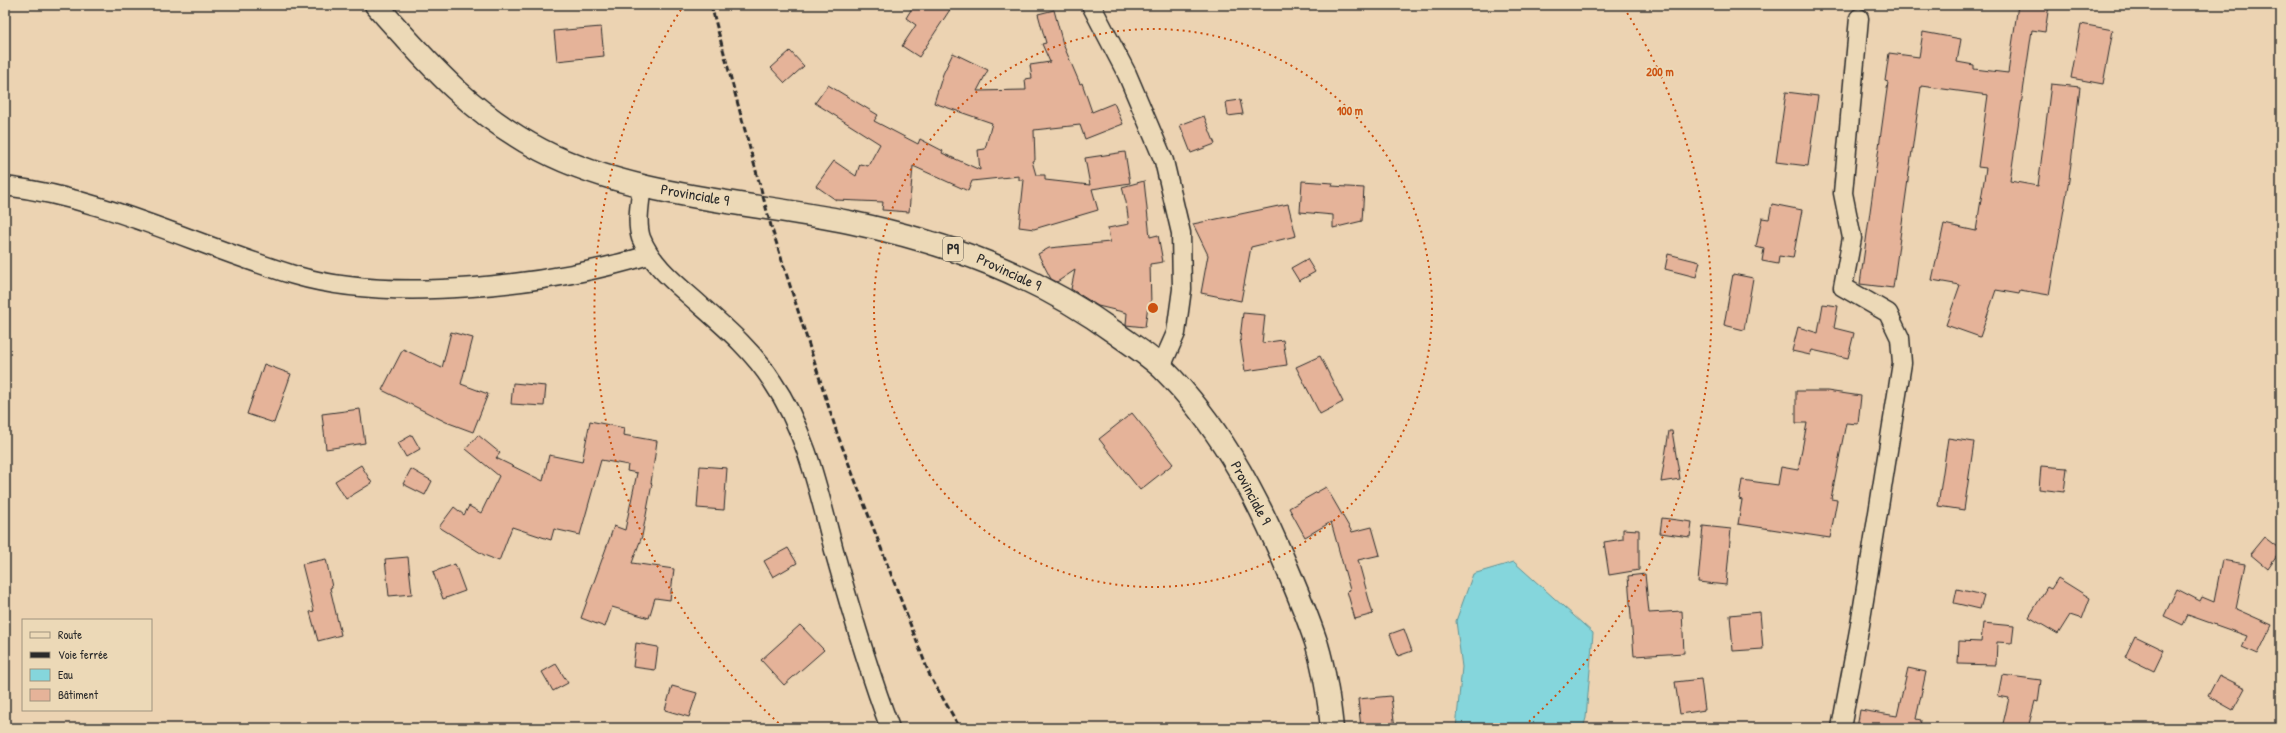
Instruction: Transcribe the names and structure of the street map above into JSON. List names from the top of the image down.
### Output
{
  "streets": {
    "main road": ["Provinciale 9", "P9"]
  },
  "legend": [
    "Route",
    "Voie ferrée",
    "Eau",
    "Bâtiment"
  ],
  "rings": ["200 m", "100 m"]
}
